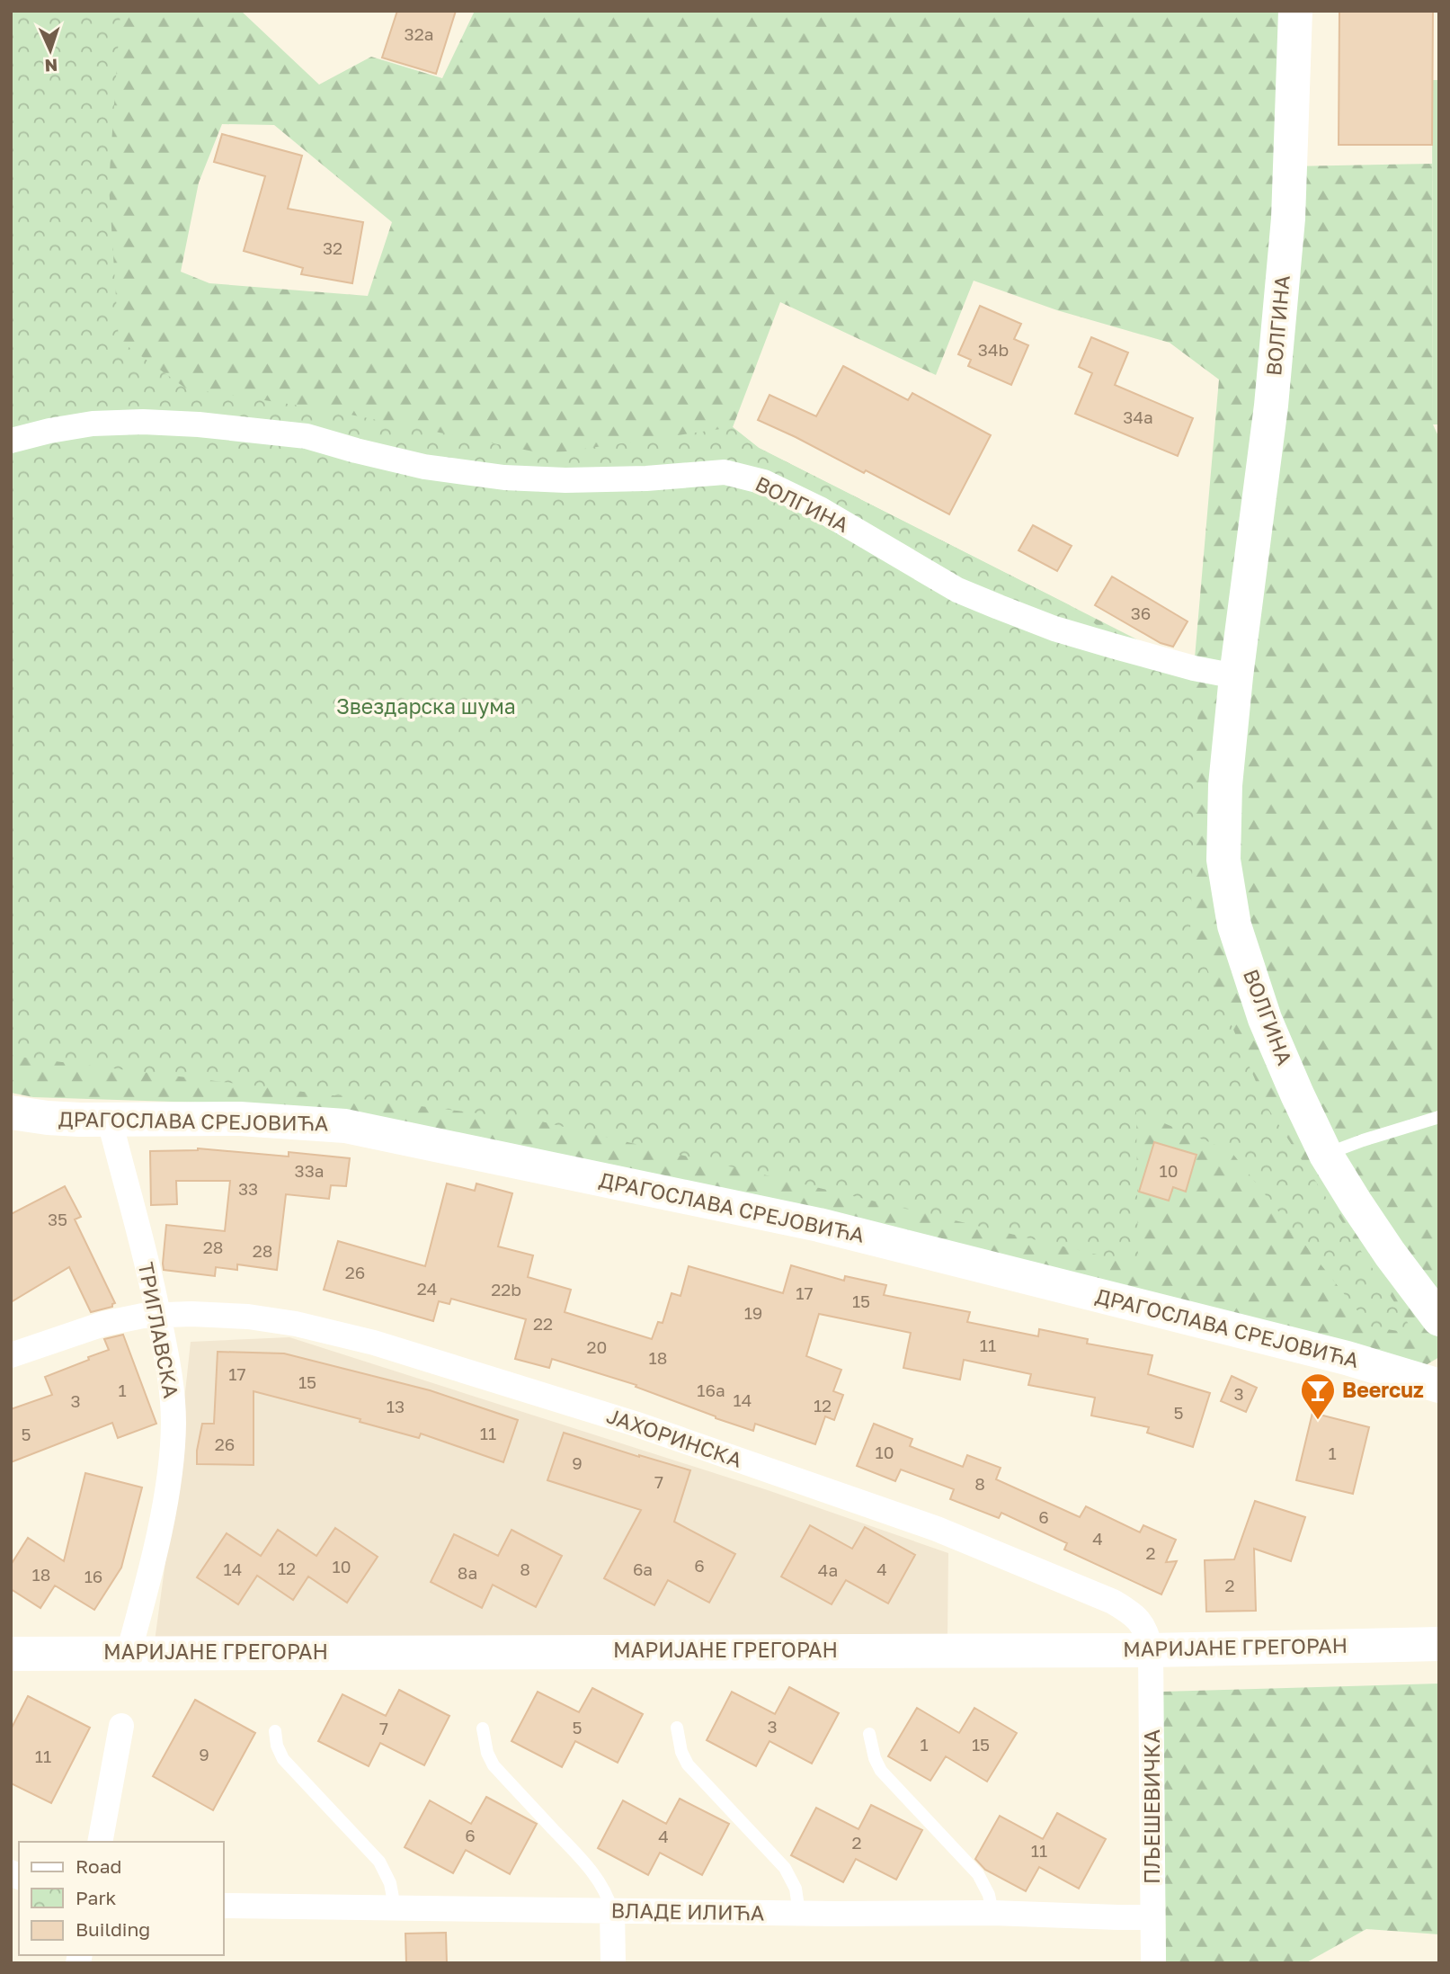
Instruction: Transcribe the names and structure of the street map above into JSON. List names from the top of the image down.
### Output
{
  "streets": {
    "street": [
      "ВОЛГИНА",
      "ДРАГОСЛАВА СРЕЈОВИЋА",
      "ТРИГЛАВСКА",
      "ЈАХОРИНСКА",
      "МАРИЈАНЕ ГРЕГОРАН",
      "ПЉЕШЕВИЧКА",
      "ВЛАДЕ ИЛИЋА"
    ]
  },
  "crossings": [
    ["ДРАГОСЛАВА СРЕЈОВИЋА", "ТРИГЛАВСКА"],
    ["ТРИГЛАВСКА", "ЈАХОРИНСКА"],
    ["ТРИГЛАВСКА", "МАРИЈАНЕ ГРЕГОРАН"],
    ["ЈАХОРИНСКА", "МАРИЈАНЕ ГРЕГОРАН"],
    ["ЈАХОРИНСКА", "ПЉЕШЕВИЧКА"],
    ["МАРИЈАНЕ ГРЕГОРАН", "ПЉЕШЕВИЧКА"],
    ["ПЉЕШЕВИЧКА", "ВЛАДЕ ИЛИЋА"]
  ],
  "parks": ["Звездарска шума"],
  "places": {
    "bar": ["Beercuz"]
  },
  "house_numbers": [
    "32a",
    "32",
    "34b",
    "34a",
    "36",
    "33a",
    "10",
    "33",
    "35",
    "28",
    "28",
    "26",
    "24",
    "22b",
    "17",
    "15",
    "19",
    "22",
    "11",
    "20",
    "18",
    "17",
    "15",
    "1",
    "16a",
    "3",
    "14",
    "3",
    "12",
    "13",
    "5",
    "11",
    "5",
    "26",
    "10",
    "1",
    "9",
    "7",
    "8",
    "6",
    "4",
    "2",
    "6",
    "10",
    "12",
    "14",
    "8",
    "6a",
    "4",
    "4a",
    "8a",
    "18",
    "16",
    "2",
    "3",
    "5",
    "7",
    "1",
    "15",
    "9",
    "11",
    "6",
    "4",
    "2",
    "11"
  ],
  "legend": ["Road", "Park", "Building"],
  "north": "bottom"
}
